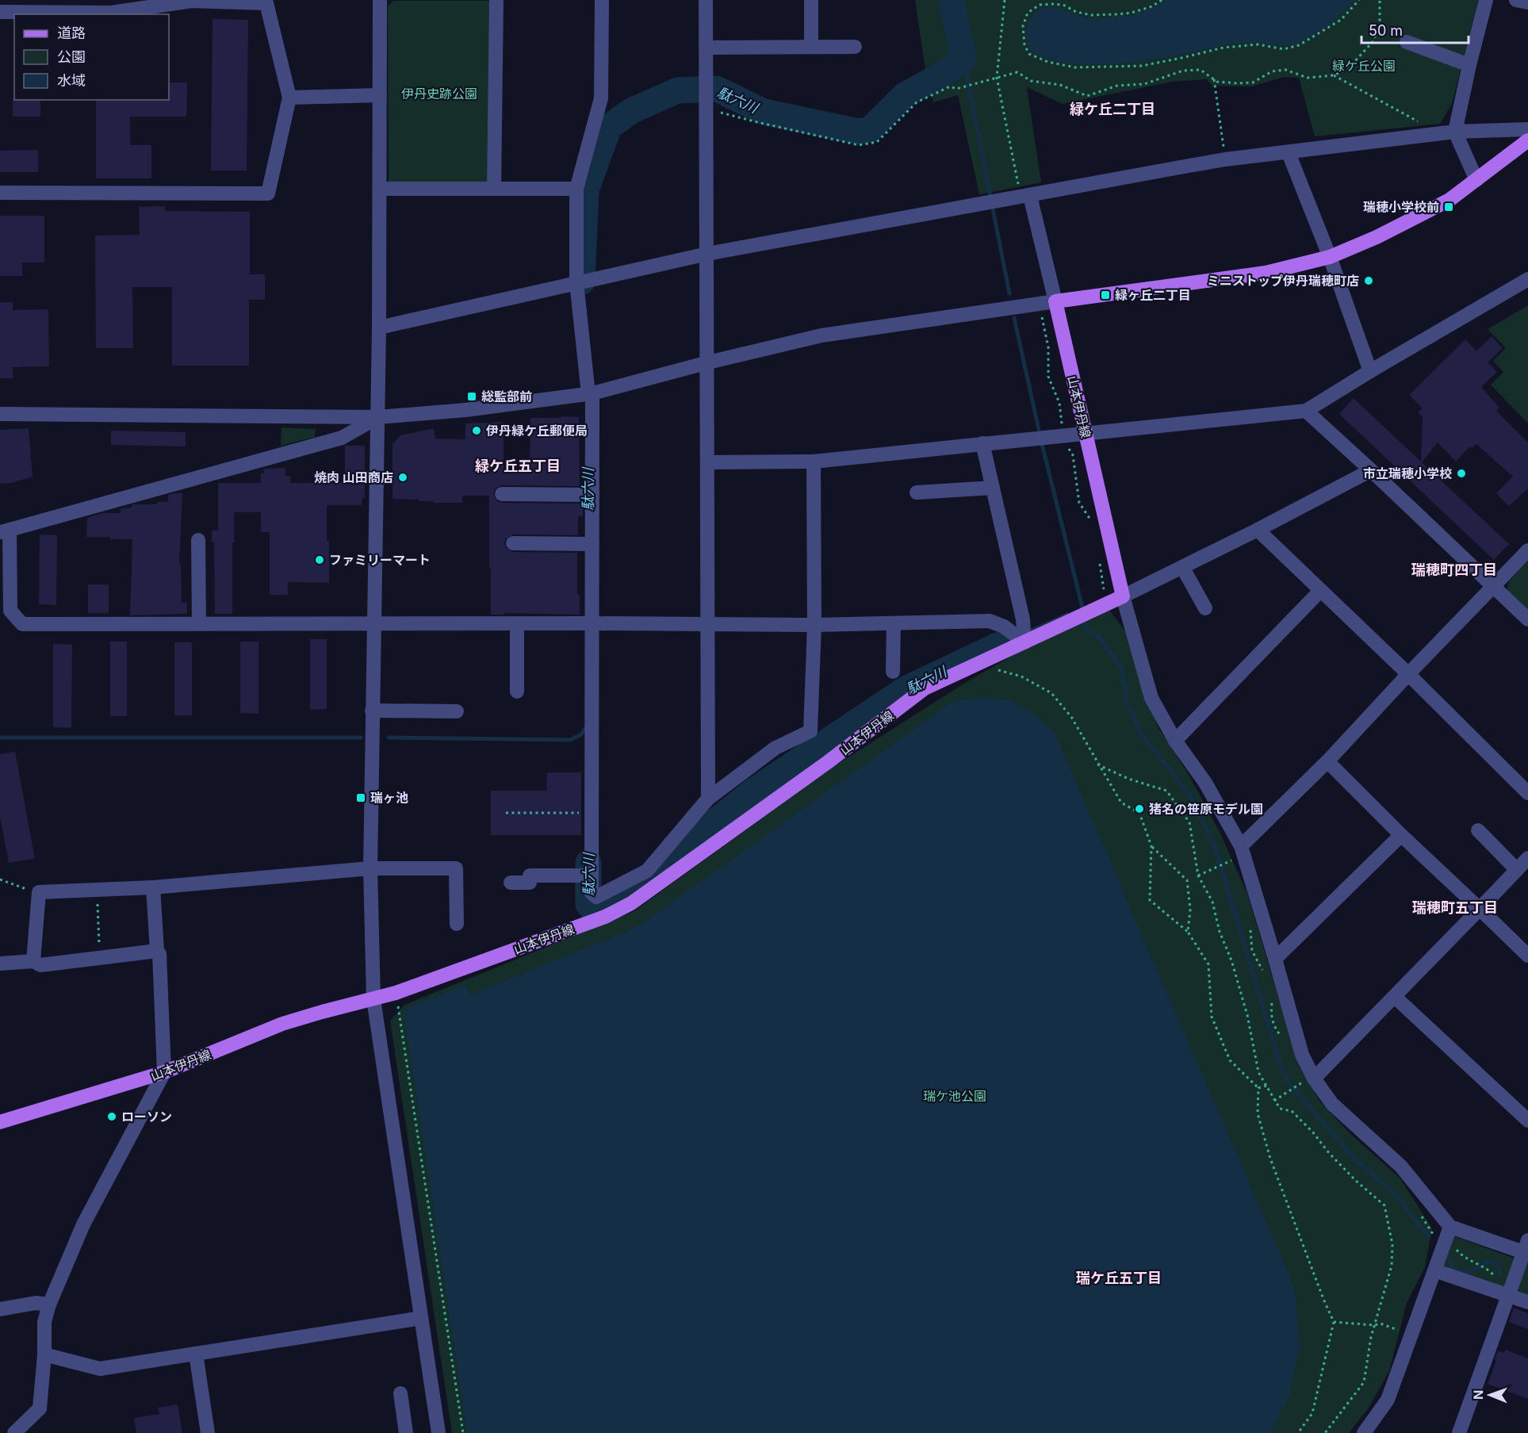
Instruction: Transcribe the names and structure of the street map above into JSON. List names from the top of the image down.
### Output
{
  "streets": {
    "main road": ["山本伊丹線"]
  },
  "districts": [
    "緑ケ丘二丁目",
    "緑ケ丘五丁目",
    "瑞穂町四丁目",
    "瑞穂町五丁目",
    "瑞ケ丘五丁目"
  ],
  "water": ["駄六川"],
  "parks": ["緑ケ丘公園", "伊丹史跡公園", "瑞ケ池公園"],
  "places": {
    "transit": [
      "瑞穂小学校前",
      "緑ヶ丘二丁目",
      "総監部前",
      "瑞ヶ池"
    ],
    "other": [
      "ミニストップ伊丹瑞穂町店",
      "伊丹緑ケ丘郵便局",
      "市立瑞穂小学校",
      "焼肉 山田商店",
      "ファミリーマート",
      "猪名の笹原モデル園",
      "ローソン"
    ]
  },
  "legend": ["道路", "公園", "水域"],
  "scale_bar": "50 m",
  "north": "left"
}
